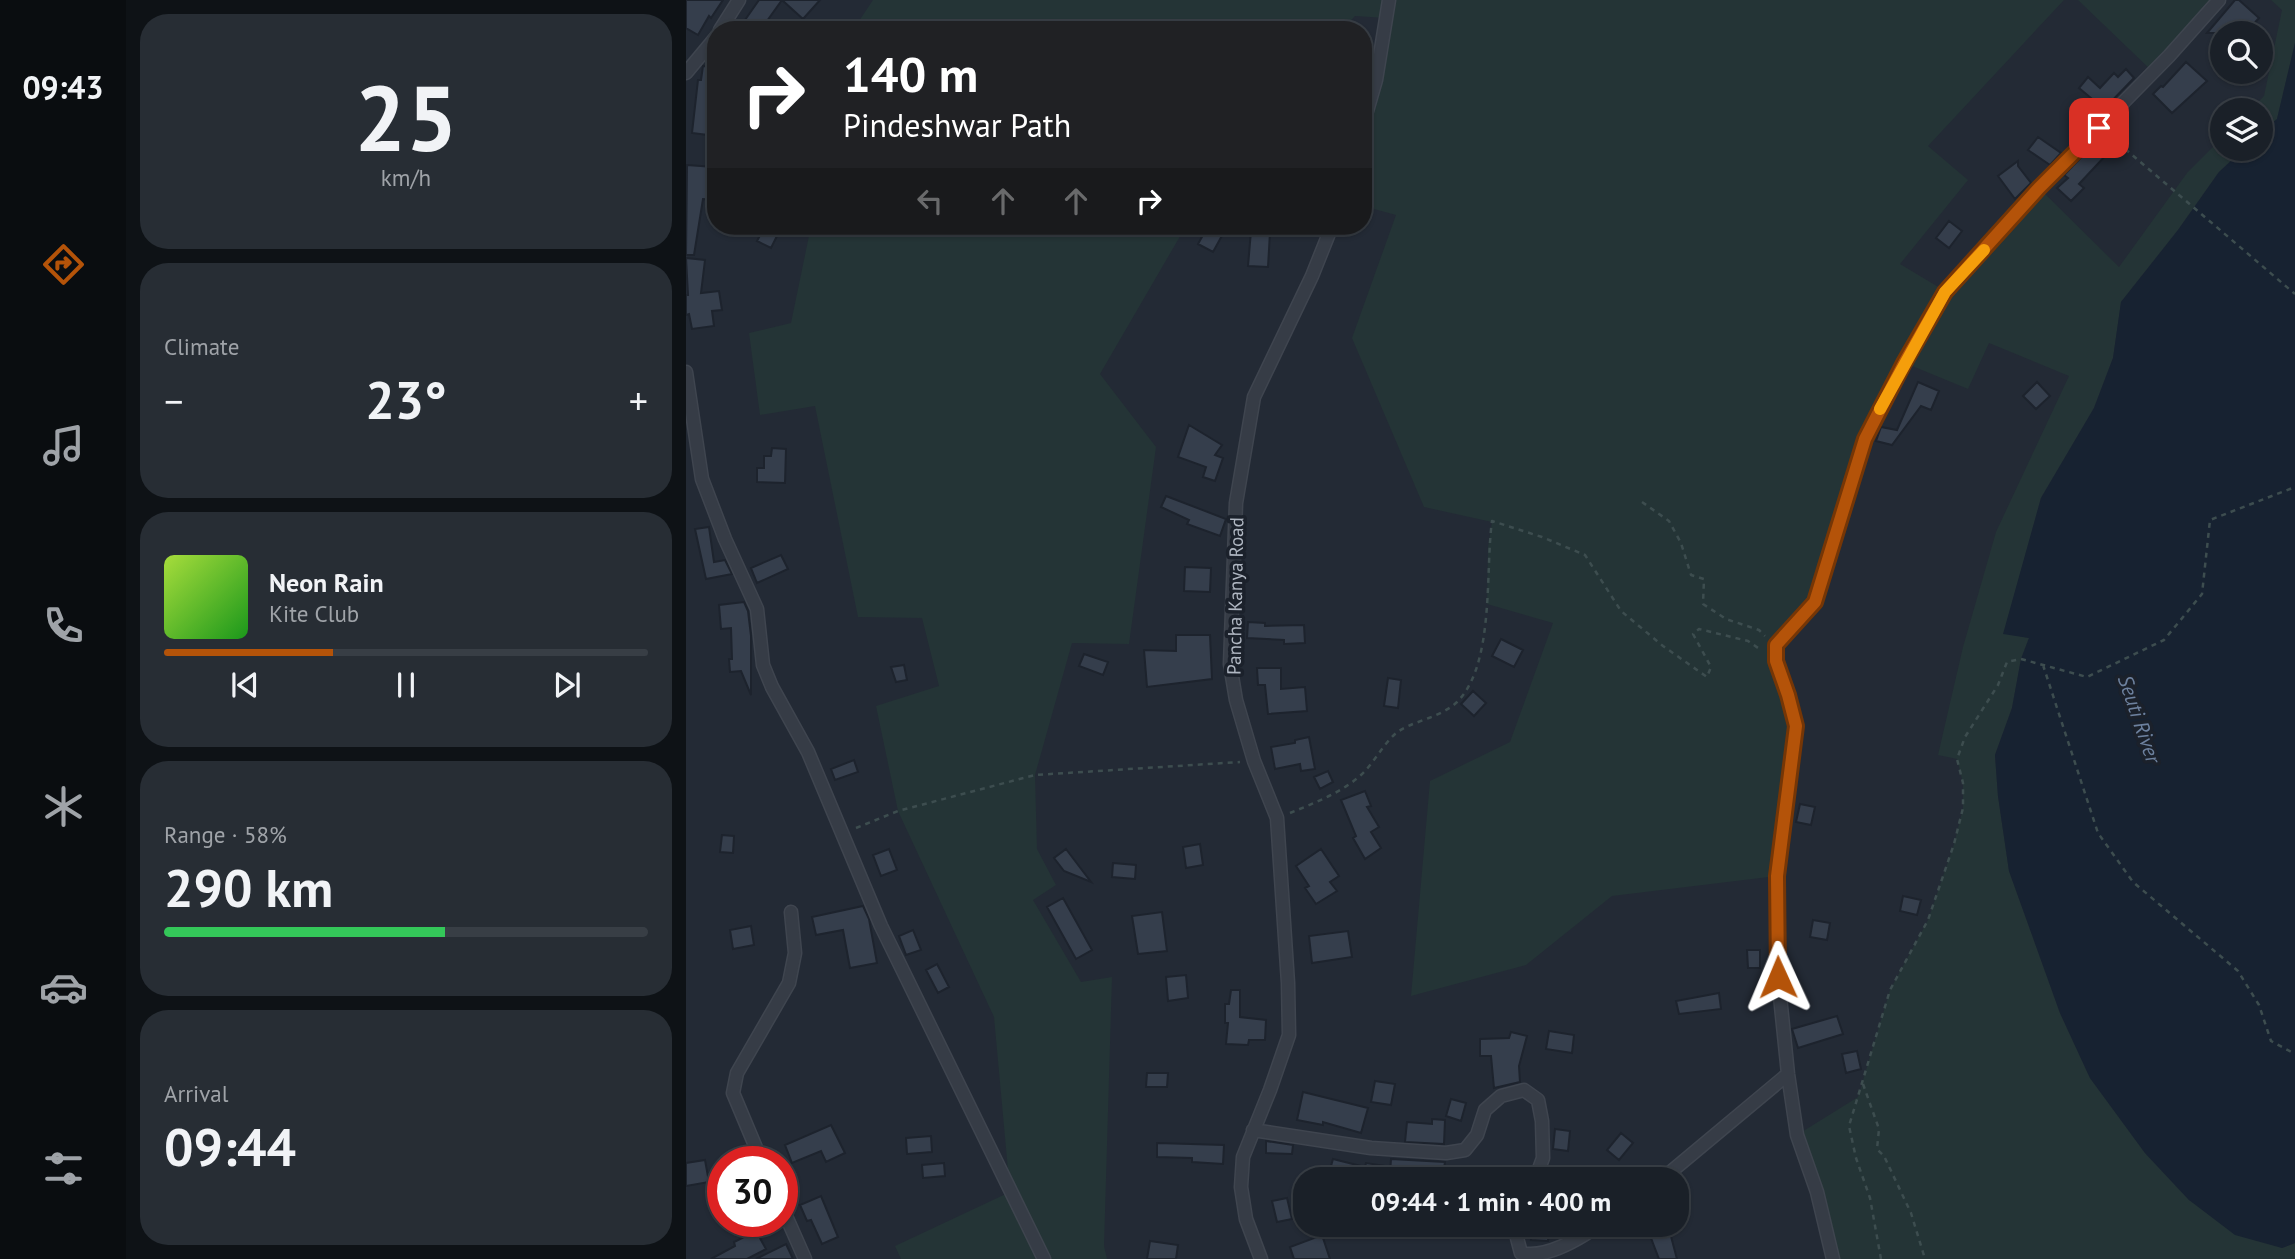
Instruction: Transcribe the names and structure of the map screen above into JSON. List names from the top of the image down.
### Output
{
  "streets": {
    "street": ["Pancha Kanya Road"]
  },
  "water": ["Seuti River"],
  "page": {
    "tabs": "09:43",
    "tile": [
      ["25", "km/h"],
      "Climate",
      ["Range · 58%", "290 km"],
      ["Arrival", "09:44"]
    ],
    "turn": ["140 m", "Pindeshwar Path"],
    "heat": ["−", "23°", "+"],
    "song": ["Neon Rain", "Kite Club"],
    "limit": "30",
    "trip": "09:44 · 1 min · 400 m"
  }
}
